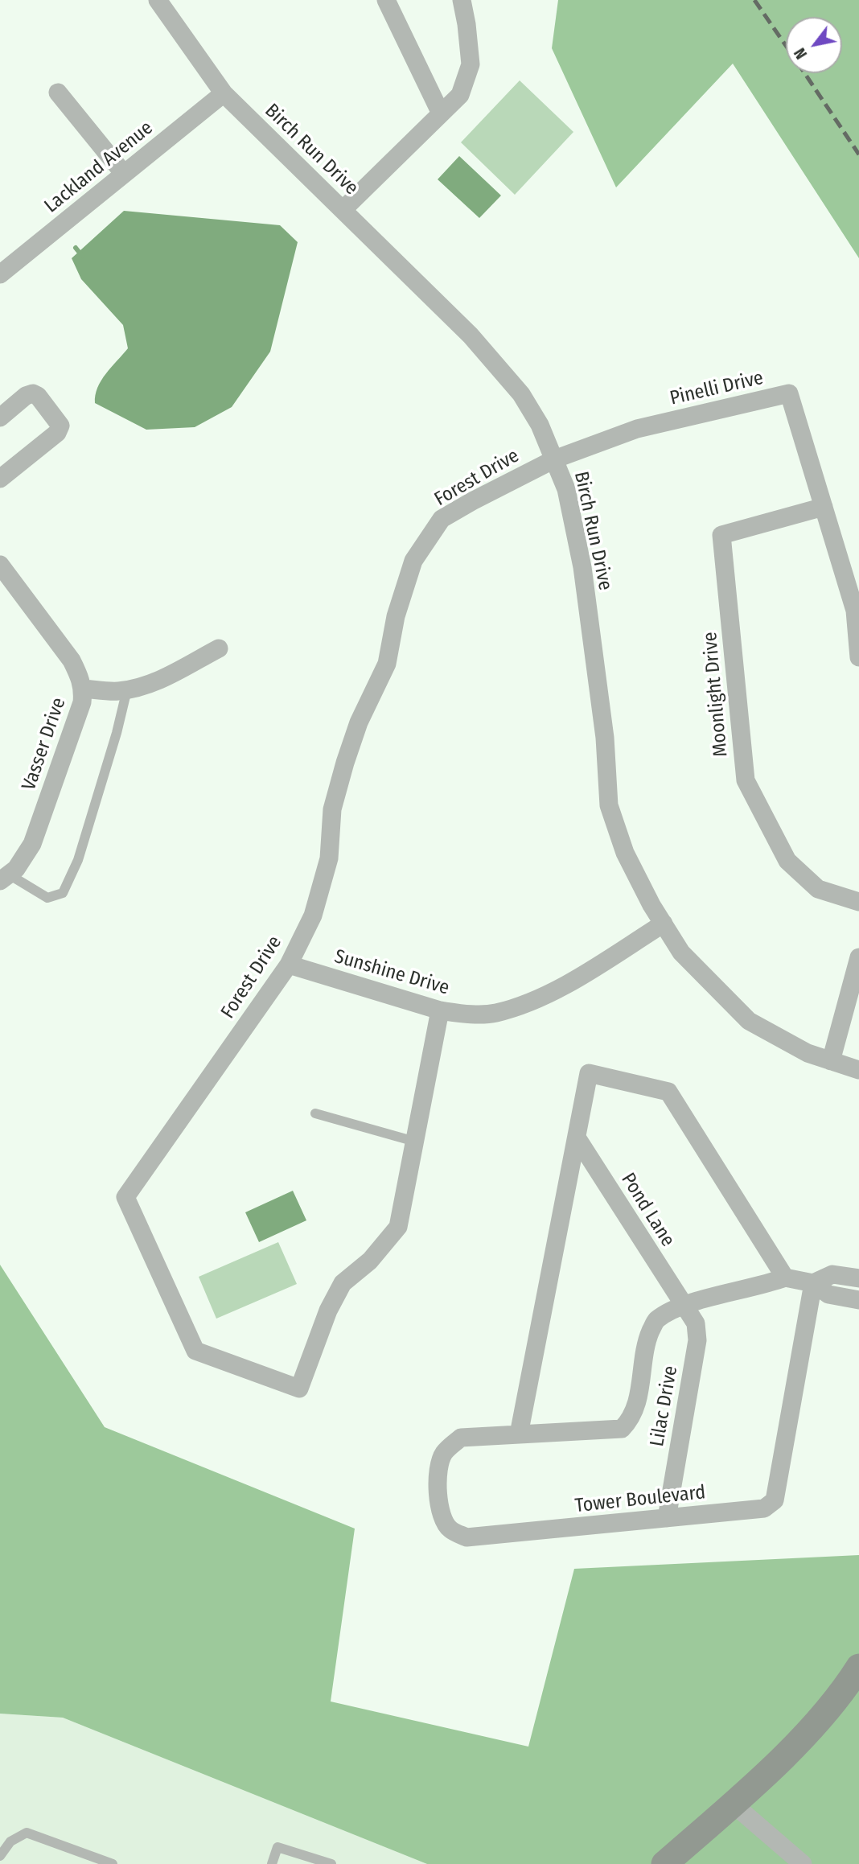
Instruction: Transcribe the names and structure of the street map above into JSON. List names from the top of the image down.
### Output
{
  "streets": {
    "street": [
      "Birch Run Drive",
      "Lackland Avenue",
      "Pinelli Drive",
      "Forest Drive",
      "Moonlight Drive",
      "Vasser Drive",
      "Sunshine Drive",
      "Pond Lane",
      "Lilac Drive",
      "Tower Boulevard"
    ]
  },
  "crossings": [
    ["Birch Run Drive", "Lackland Avenue"],
    ["Birch Run Drive", "Pinelli Drive"],
    ["Birch Run Drive", "Forest Drive"],
    ["Birch Run Drive", "Sunshine Drive"],
    ["Pinelli Drive", "Forest Drive"],
    ["Pinelli Drive", "Moonlight Drive"],
    ["Forest Drive", "Sunshine Drive"],
    ["Pond Lane", "Lilac Drive"],
    ["Pond Lane", "Tower Boulevard"],
    ["Lilac Drive", "Tower Boulevard"]
  ],
  "north": "bottom left"
}
